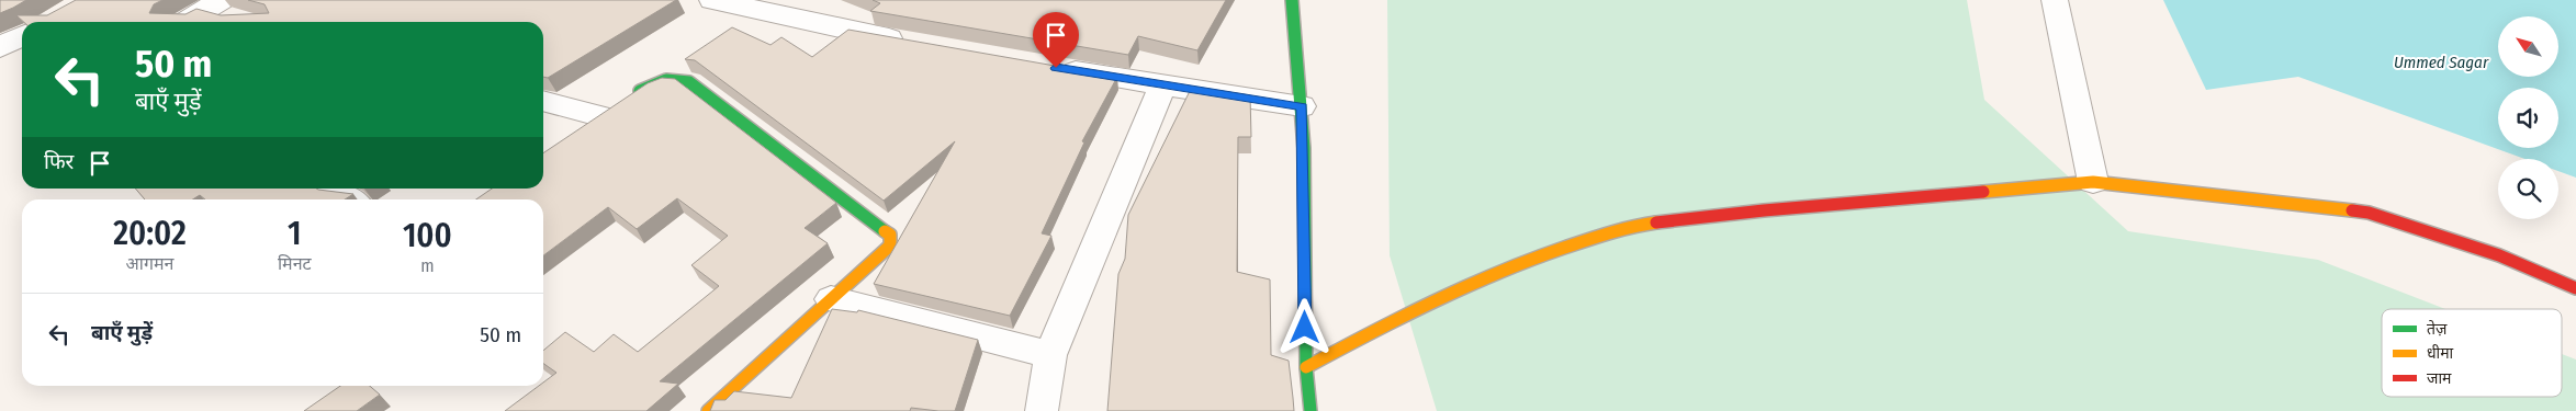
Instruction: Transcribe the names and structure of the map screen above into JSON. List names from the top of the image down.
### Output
{
  "water": ["Ummed Sagar"],
  "legend": ["तेज़", "धीमा", "जाम"],
  "north": "top left",
  "page": {
    "turn": ["50 m", "बाएँ मुड़ें"],
    "then": "फिर",
    "eta": [
      "20:02",
      "आगमन",
      "1",
      "मिनट",
      "100",
      "m"
    ],
    "list": [
      {
        "name": "बाएँ मुड़ें",
        "value": "50 m"
      }
    ]
  }
}
